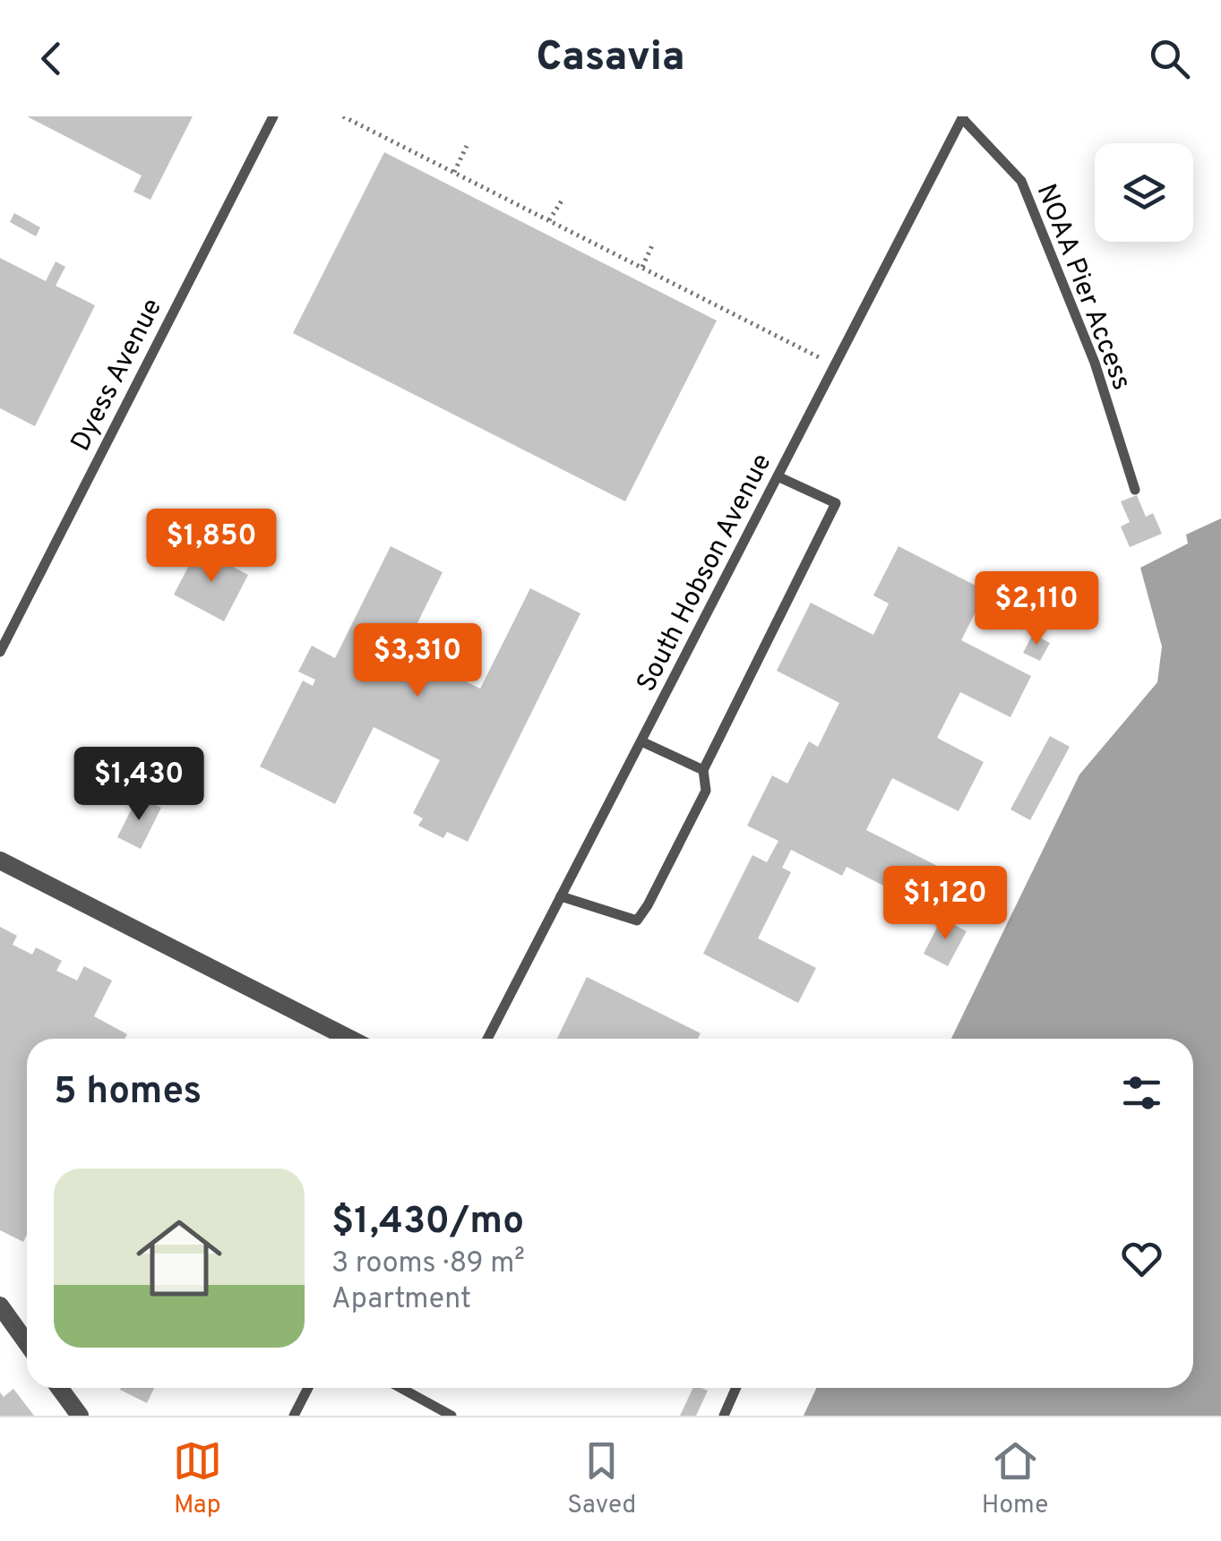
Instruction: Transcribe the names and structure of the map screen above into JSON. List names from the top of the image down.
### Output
{
  "streets": {
    "lane": ["NOAA Pier Access", "Dyess Avenue", "South Hobson Avenue"]
  },
  "crossings": [
    ["NOAA Pier Access", "South Hobson Avenue"]
  ],
  "page": {
    "header": "Casavia",
    "price": [
      "$1,850",
      "$2,110",
      "$3,310",
      "$1,430",
      "$1,120"
    ],
    "heading": "5 homes",
    "list": [
      {
        "name": "$1,430/mo",
        "note": "3 rooms · 89 m² · Apartment"
      }
    ],
    "tabs": ["Map", "Saved", "Home"]
  }
}
